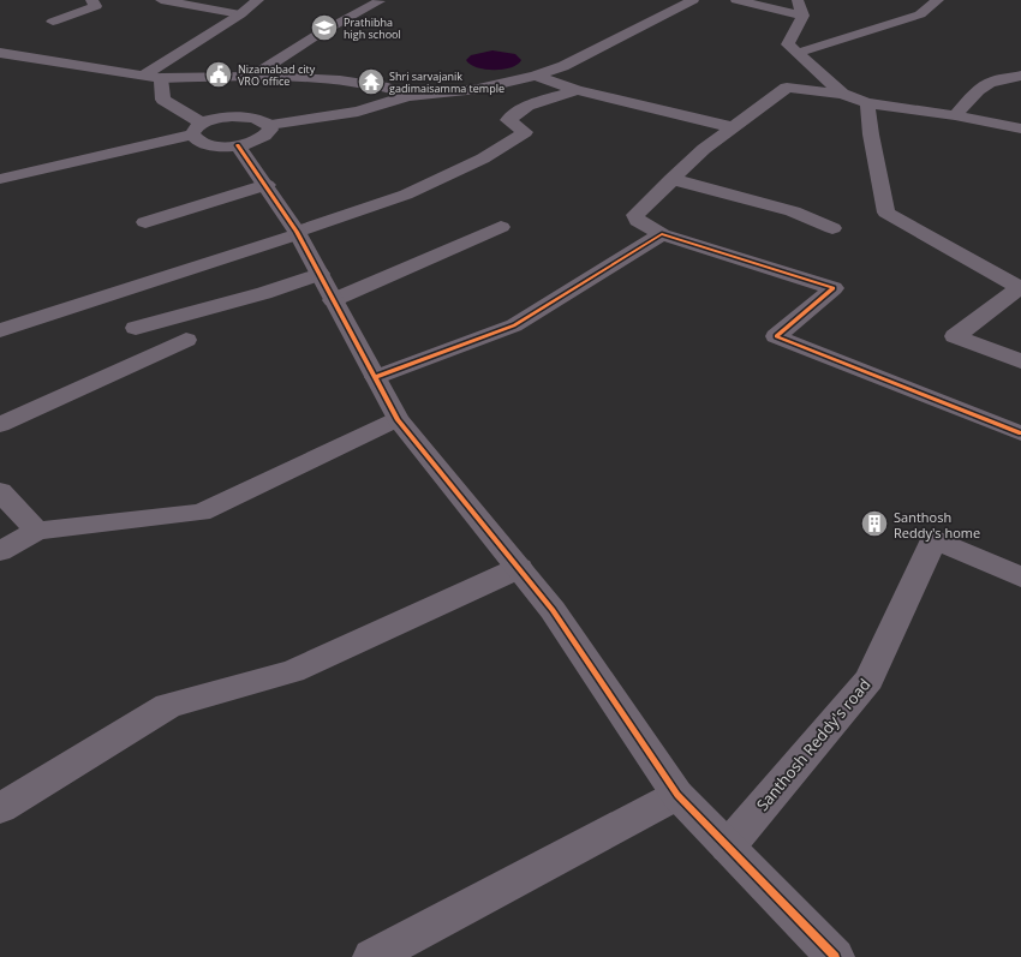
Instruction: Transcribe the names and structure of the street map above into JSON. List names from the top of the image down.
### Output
{
  "streets": {
    "street": ["Santhosh Reddy's road"]
  },
  "places": {
    "school or university": ["Prathibha high school"],
    "public building": ["Nizamabad city VRO office"],
    "temple": ["Shri sarvajanik gadimaisamma temple"],
    "building": ["Santhosh Reddy's home"]
  }
}
